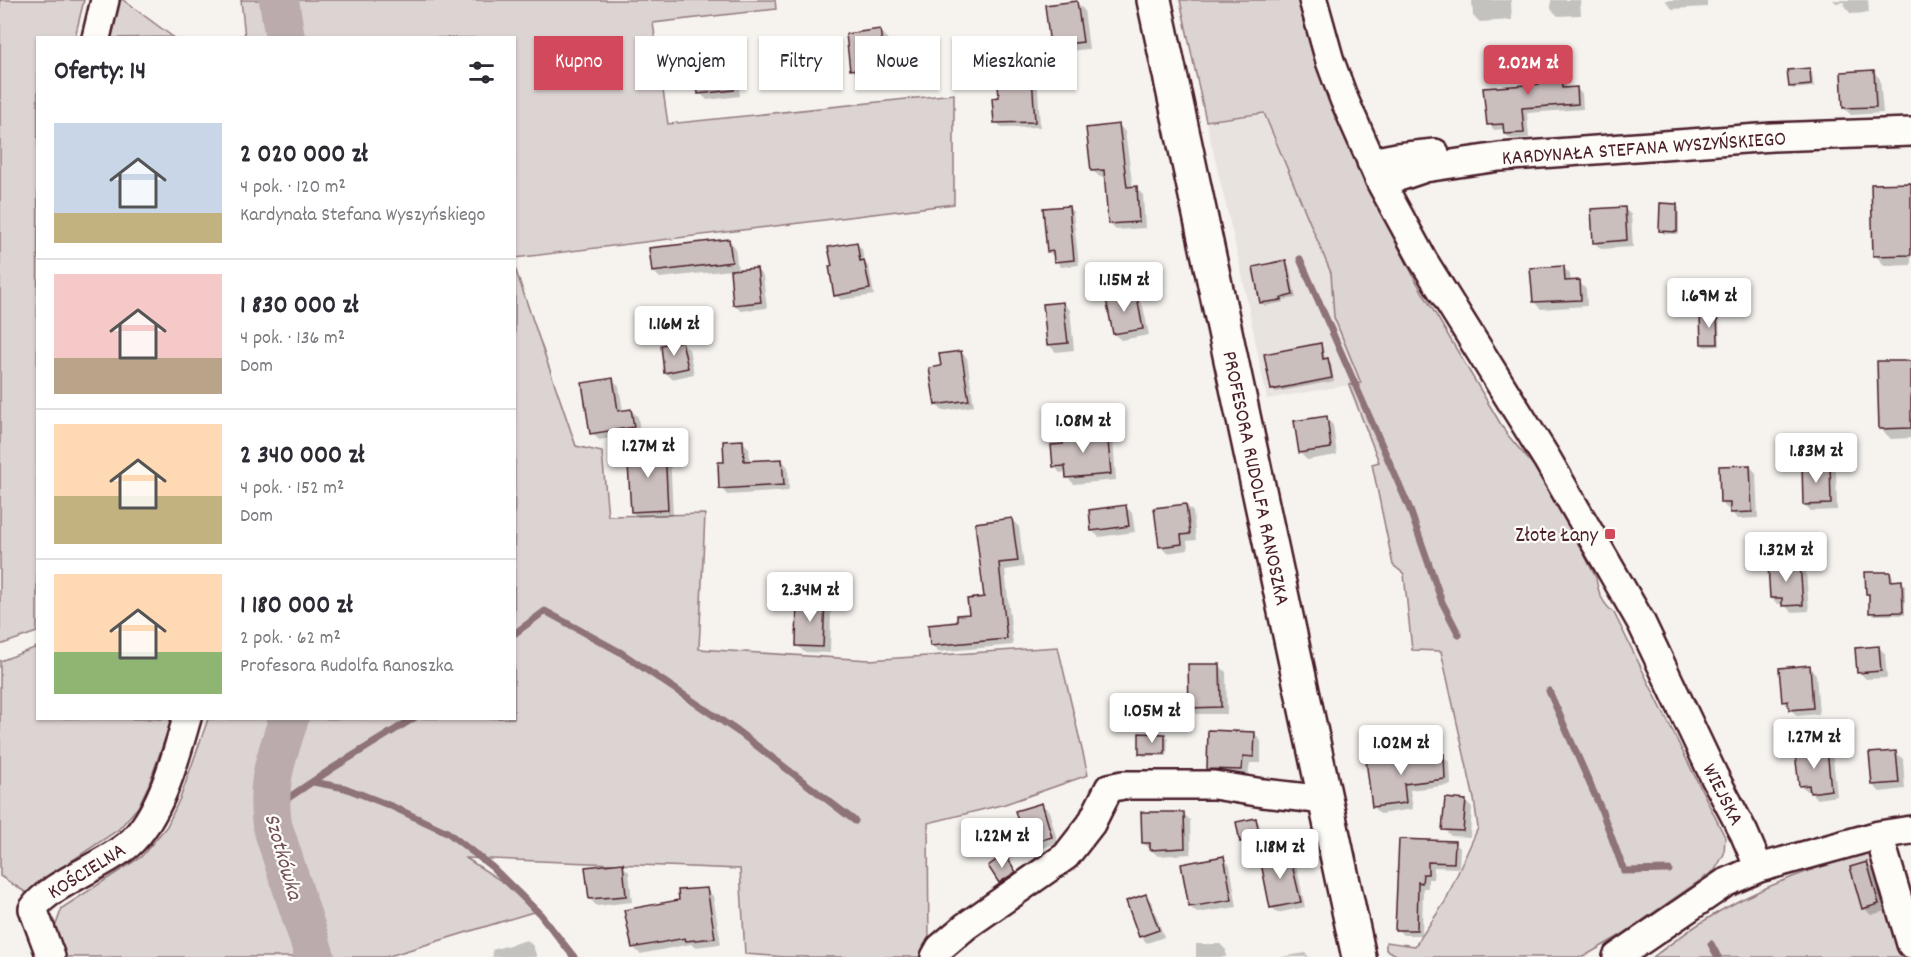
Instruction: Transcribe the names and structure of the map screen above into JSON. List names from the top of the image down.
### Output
{
  "streets": {
    "street": [
      "KARDYNAŁA STEFANA WYSZYŃSKIEGO",
      "PROFESORA RUDOLFA RANOSZKA",
      "WIEJSKA",
      "KOŚCIELNA"
    ]
  },
  "crossings": [
    ["KARDYNAŁA STEFANA WYSZYŃSKIEGO", "WIEJSKA"]
  ],
  "water": ["Szotkówka"],
  "places": {
    "transit": ["Złote Łany"]
  },
  "page": {
    "chip": [
      "Kupno",
      "Wynajem",
      "Filtry",
      "Nowe",
      "Mieszkanie"
    ],
    "heading": "Oferty: 14",
    "price": [
      "2.02M zł",
      "1.15M zł",
      "1.69M zł",
      "1.16M zł",
      "1.08M zł",
      "1.27M zł",
      "1.83M zł",
      "1.32M zł",
      "2.34M zł",
      "1.05M zł",
      "1.27M zł",
      "1.02M zł",
      "1.22M zł",
      "1.18M zł"
    ],
    "list": [
      {
        "name": "2 020 000 zł",
        "note": "4 pok. · 120 m² · Kardynała Stefana Wyszyńskiego"
      },
      {
        "name": "1 830 000 zł",
        "note": "4 pok. · 136 m² · Dom"
      },
      {
        "name": "2 340 000 zł",
        "note": "4 pok. · 152 m² · Dom"
      },
      {
        "name": "1 180 000 zł",
        "note": "2 pok. · 62 m² · Profesora Rudolfa Ranoszka"
      }
    ]
  }
}
